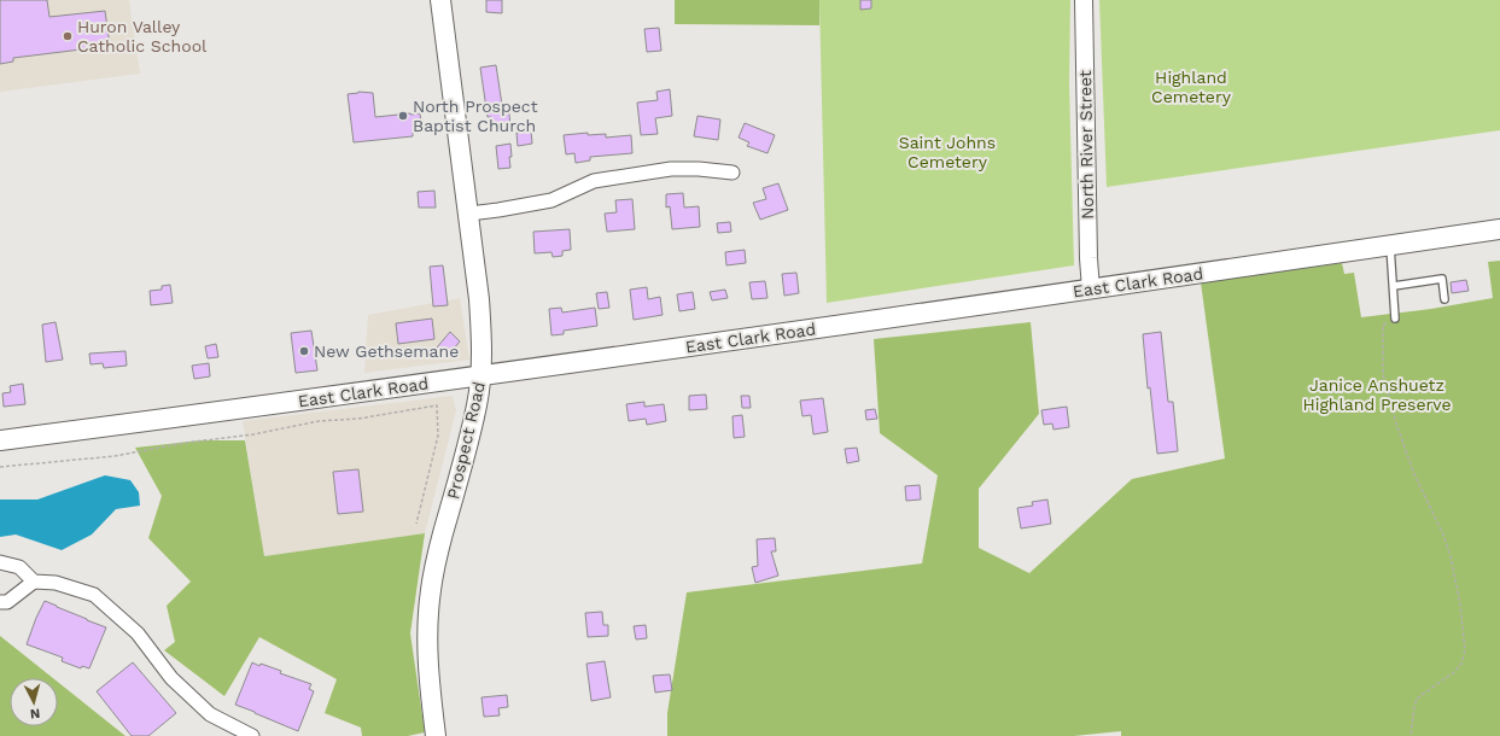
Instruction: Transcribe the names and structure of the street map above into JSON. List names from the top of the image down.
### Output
{
  "streets": {
    "main road": ["East Clark Road", "Prospect Road"],
    "street": ["North River Street"]
  },
  "crossings": [
    ["North River Street", "East Clark Road"],
    ["East Clark Road", "Prospect Road"]
  ],
  "parks": ["Highland Cemetery", "Saint Johns Cemetery", "Janice Anshuetz Highland Preserve"],
  "places": ["Huron Valley Catholic School", "North Prospect Baptist Church", "New Gethsemane"],
  "north": "bottom"
}
